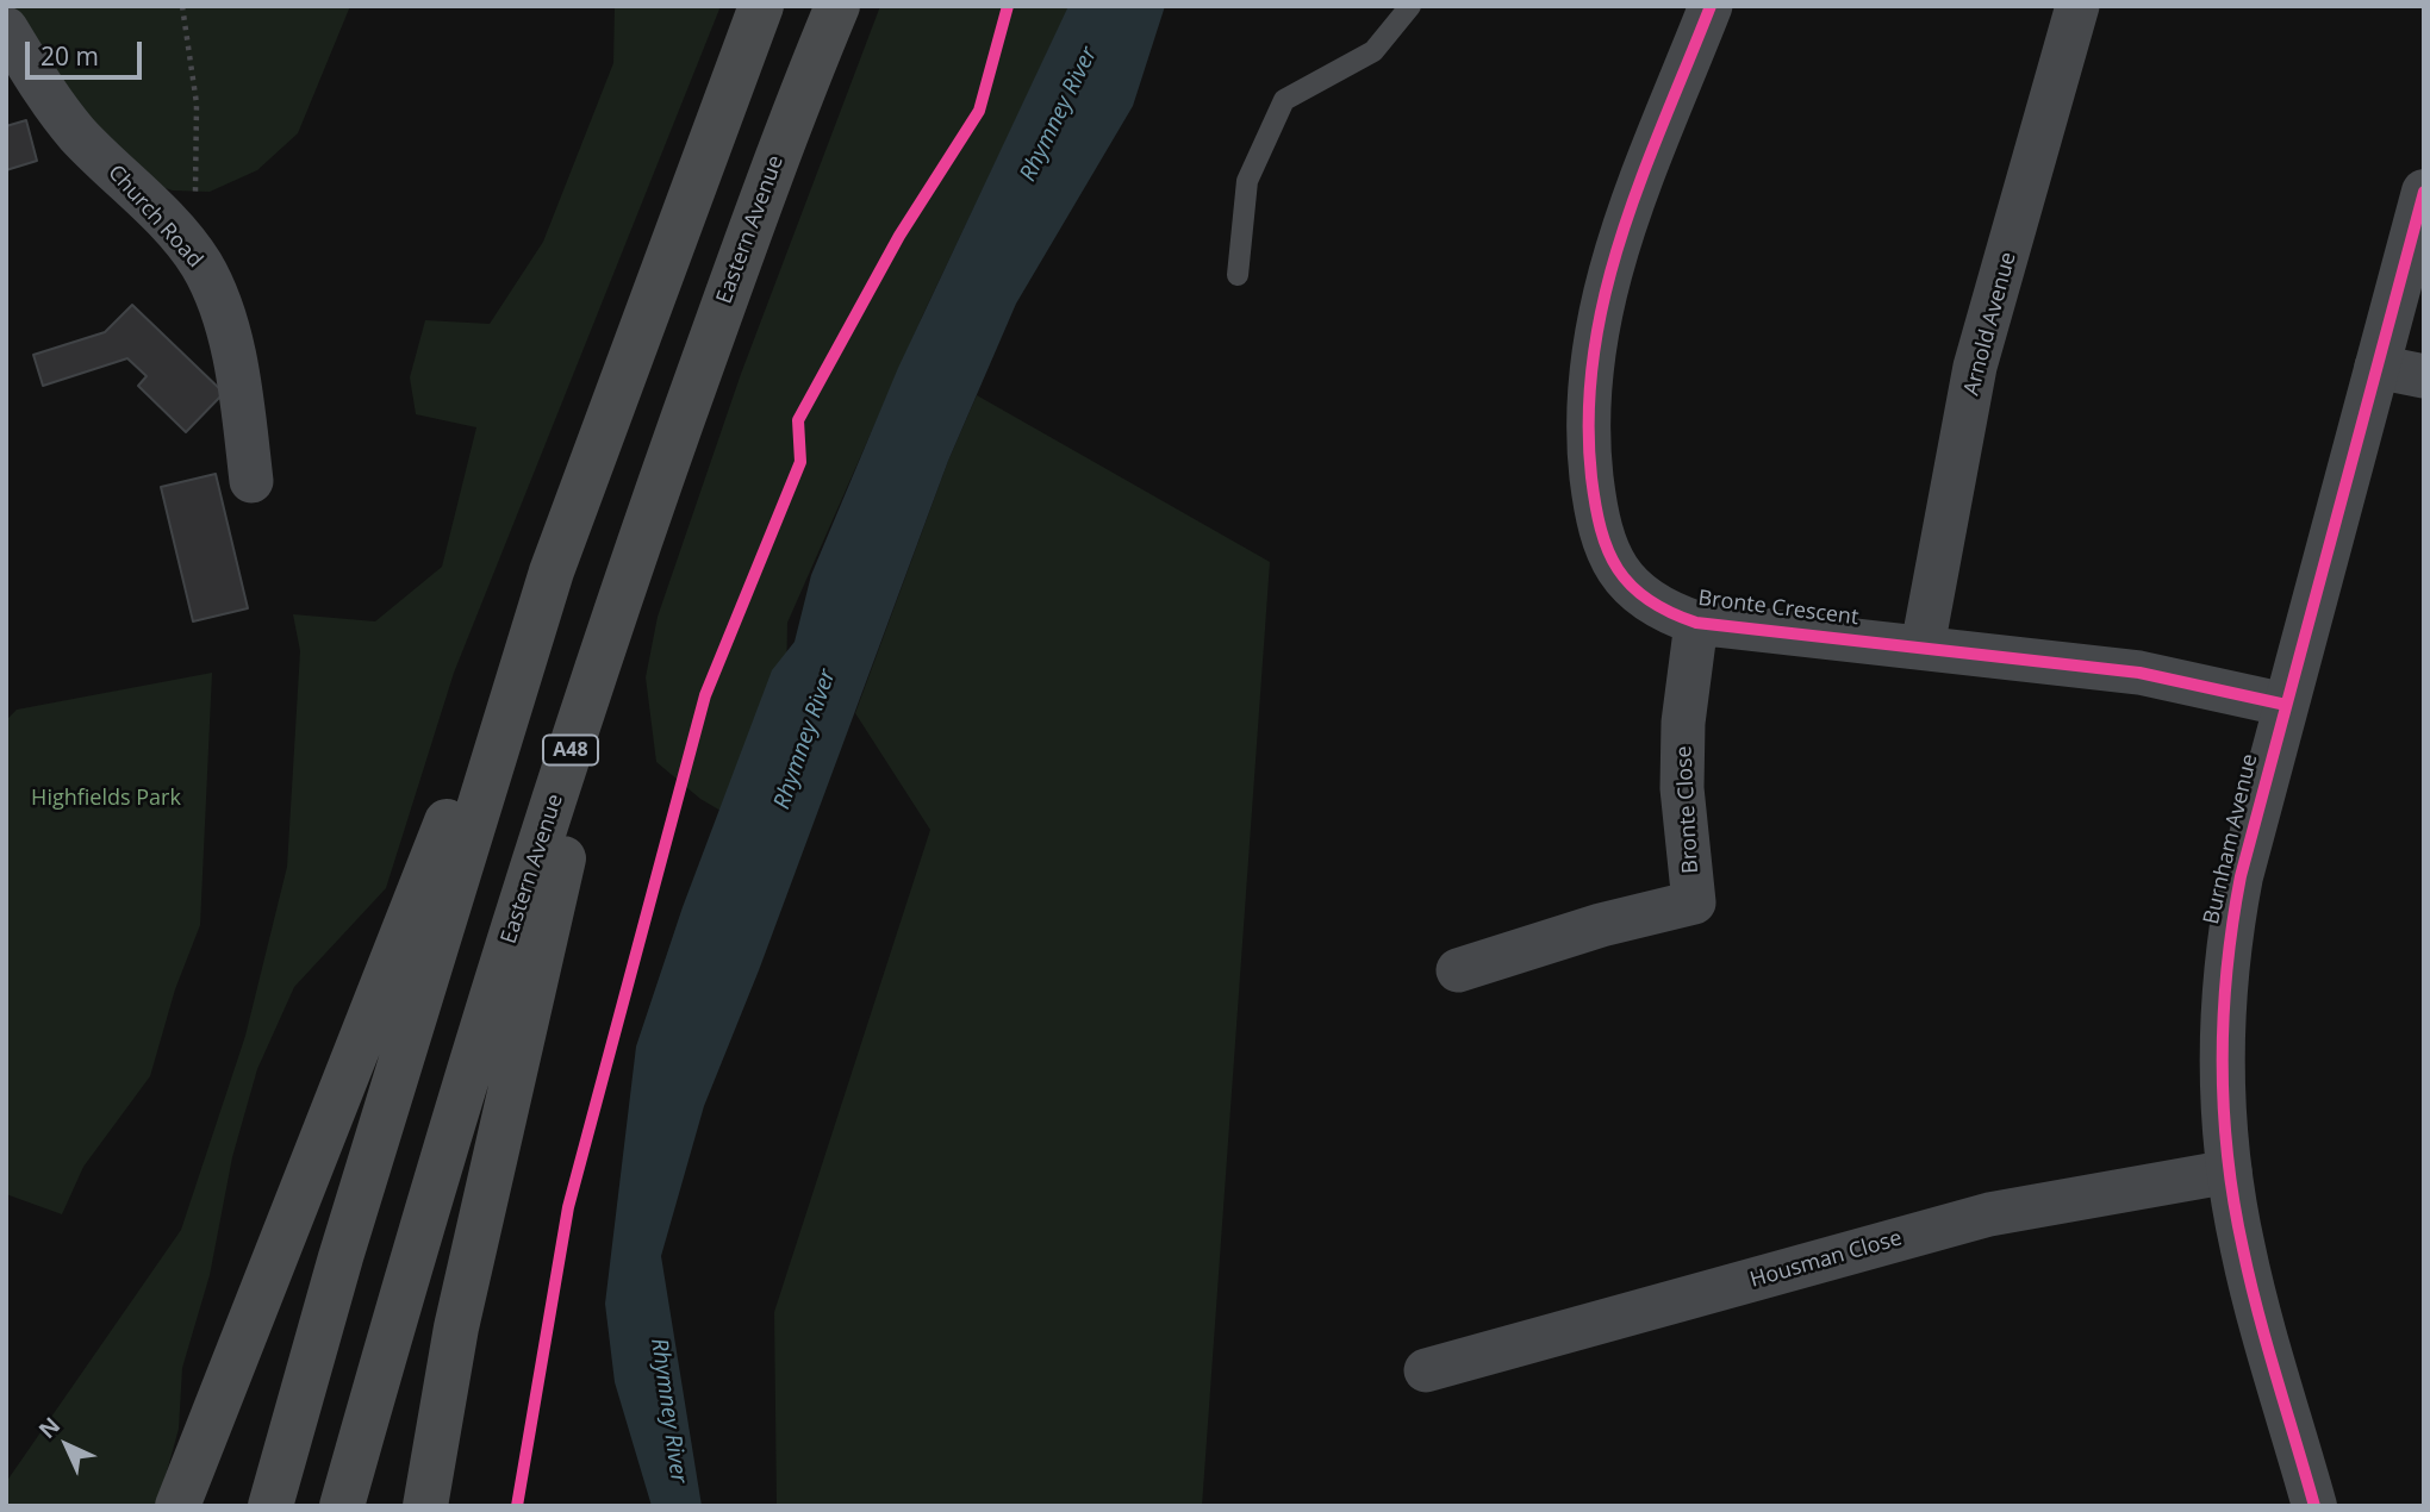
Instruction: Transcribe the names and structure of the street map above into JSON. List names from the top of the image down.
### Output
{
  "streets": {
    "highway": ["Eastern Avenue", "A48"],
    "street": [
      "Church Road",
      "Arnold Avenue",
      "Bronte Crescent",
      "Bronte Close",
      "Burnham Avenue",
      "Housman Close"
    ]
  },
  "crossings": [
    ["Arnold Avenue", "Bronte Crescent"],
    ["Bronte Crescent", "Bronte Close"],
    ["Bronte Crescent", "Burnham Avenue"],
    ["Burnham Avenue", "Housman Close"]
  ],
  "water": ["Rhymney River"],
  "parks": ["Highfields Park"],
  "scale_bar": "20 m",
  "north": "top left"
}
